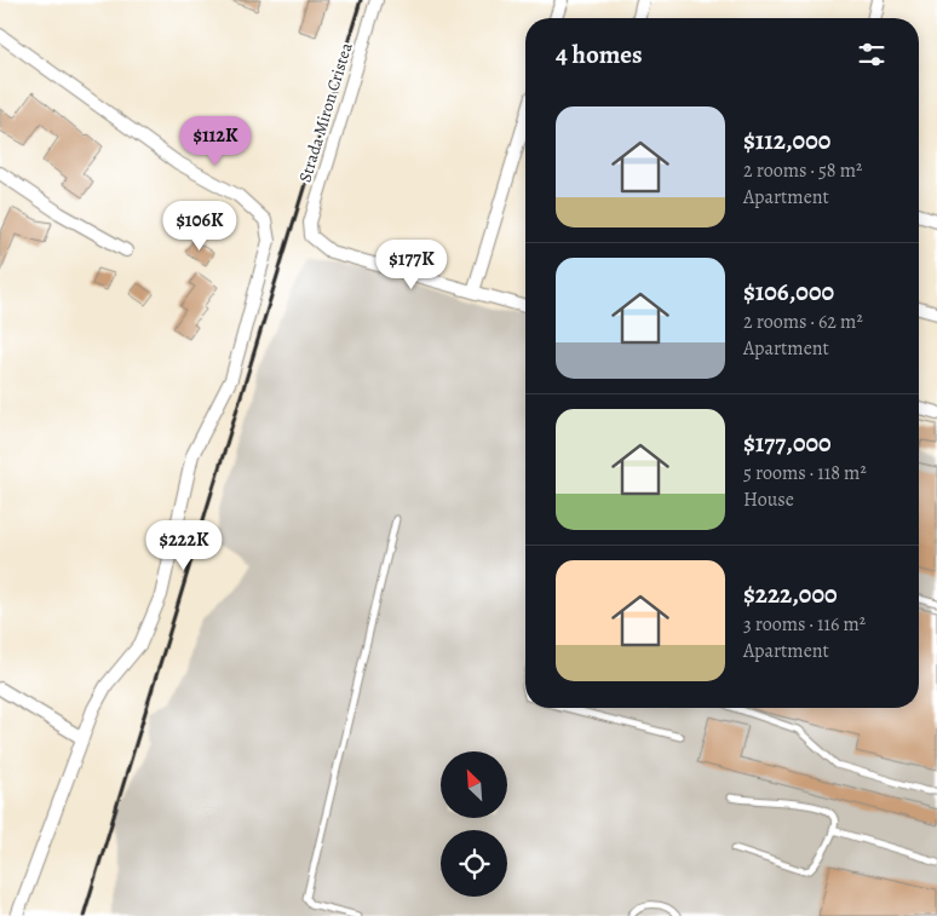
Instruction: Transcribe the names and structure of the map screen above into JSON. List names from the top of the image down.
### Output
{
  "streets": {
    "street": ["Strada Miron Cristea"]
  },
  "north": "top left",
  "page": {
    "heading": "4 homes",
    "list": [
      {
        "name": "$112,000",
        "note": "2 rooms · 58 m² · Apartment"
      },
      {
        "name": "$106,000",
        "note": "2 rooms · 62 m² · Apartment"
      },
      {
        "name": "$177,000",
        "note": "5 rooms · 118 m² · House"
      },
      {
        "name": "$222,000",
        "note": "3 rooms · 116 m² · Apartment"
      }
    ],
    "price": [
      "$112K",
      "$106K",
      "$177K",
      "$222K"
    ]
  }
}
